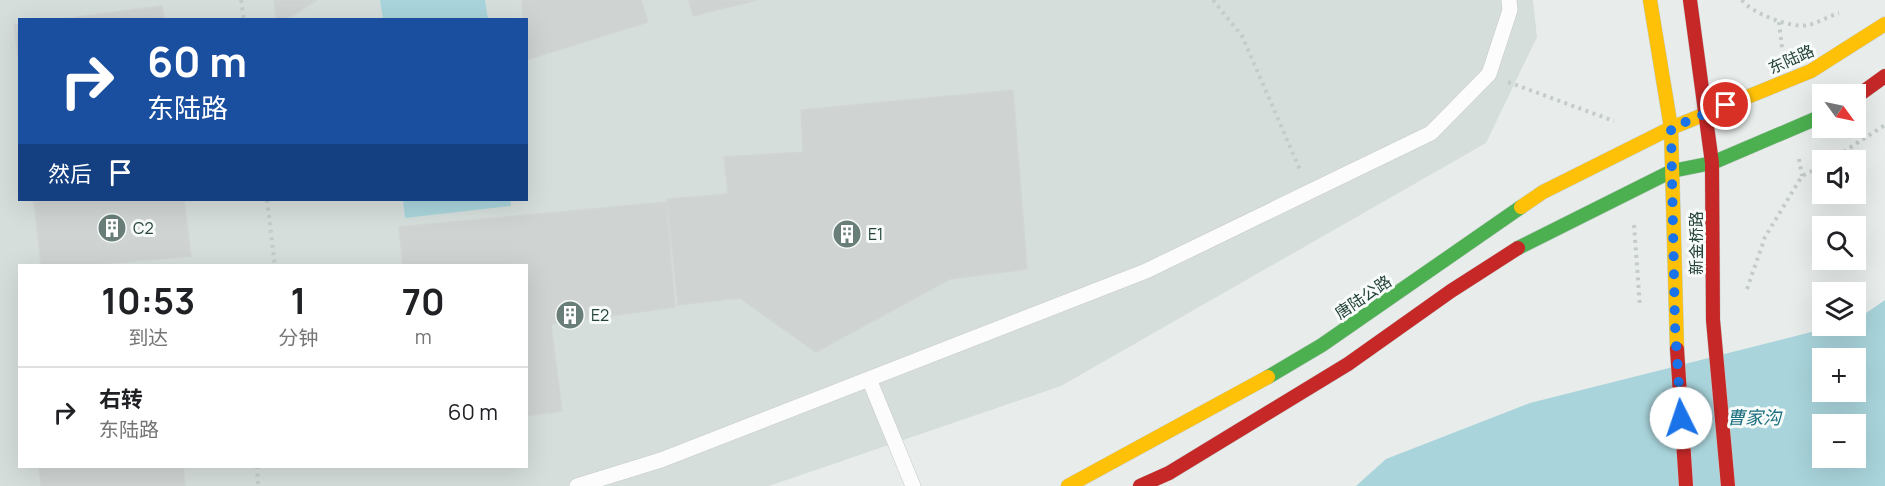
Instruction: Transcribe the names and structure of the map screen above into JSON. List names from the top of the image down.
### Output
{
  "streets": {
    "main road": ["东陆路", "新金桥路", "唐陆公路"]
  },
  "crossings": [
    ["东陆路", "新金桥路"],
    ["东陆路", "唐陆公路"],
    ["新金桥路", "唐陆公路"]
  ],
  "water": ["曹家沟"],
  "places": {
    "building": ["C2", "E1", "E2"]
  },
  "north": "bottom right",
  "page": {
    "turn": ["60 m", "东陆路"],
    "map_buttons": ["+", "−"],
    "then": "然后",
    "eta": [
      "10:53",
      "到达",
      "1",
      "分钟",
      "70",
      "m"
    ],
    "list": [
      {
        "name": "右转",
        "note": "东陆路",
        "value": "60 m"
      }
    ]
  }
}
